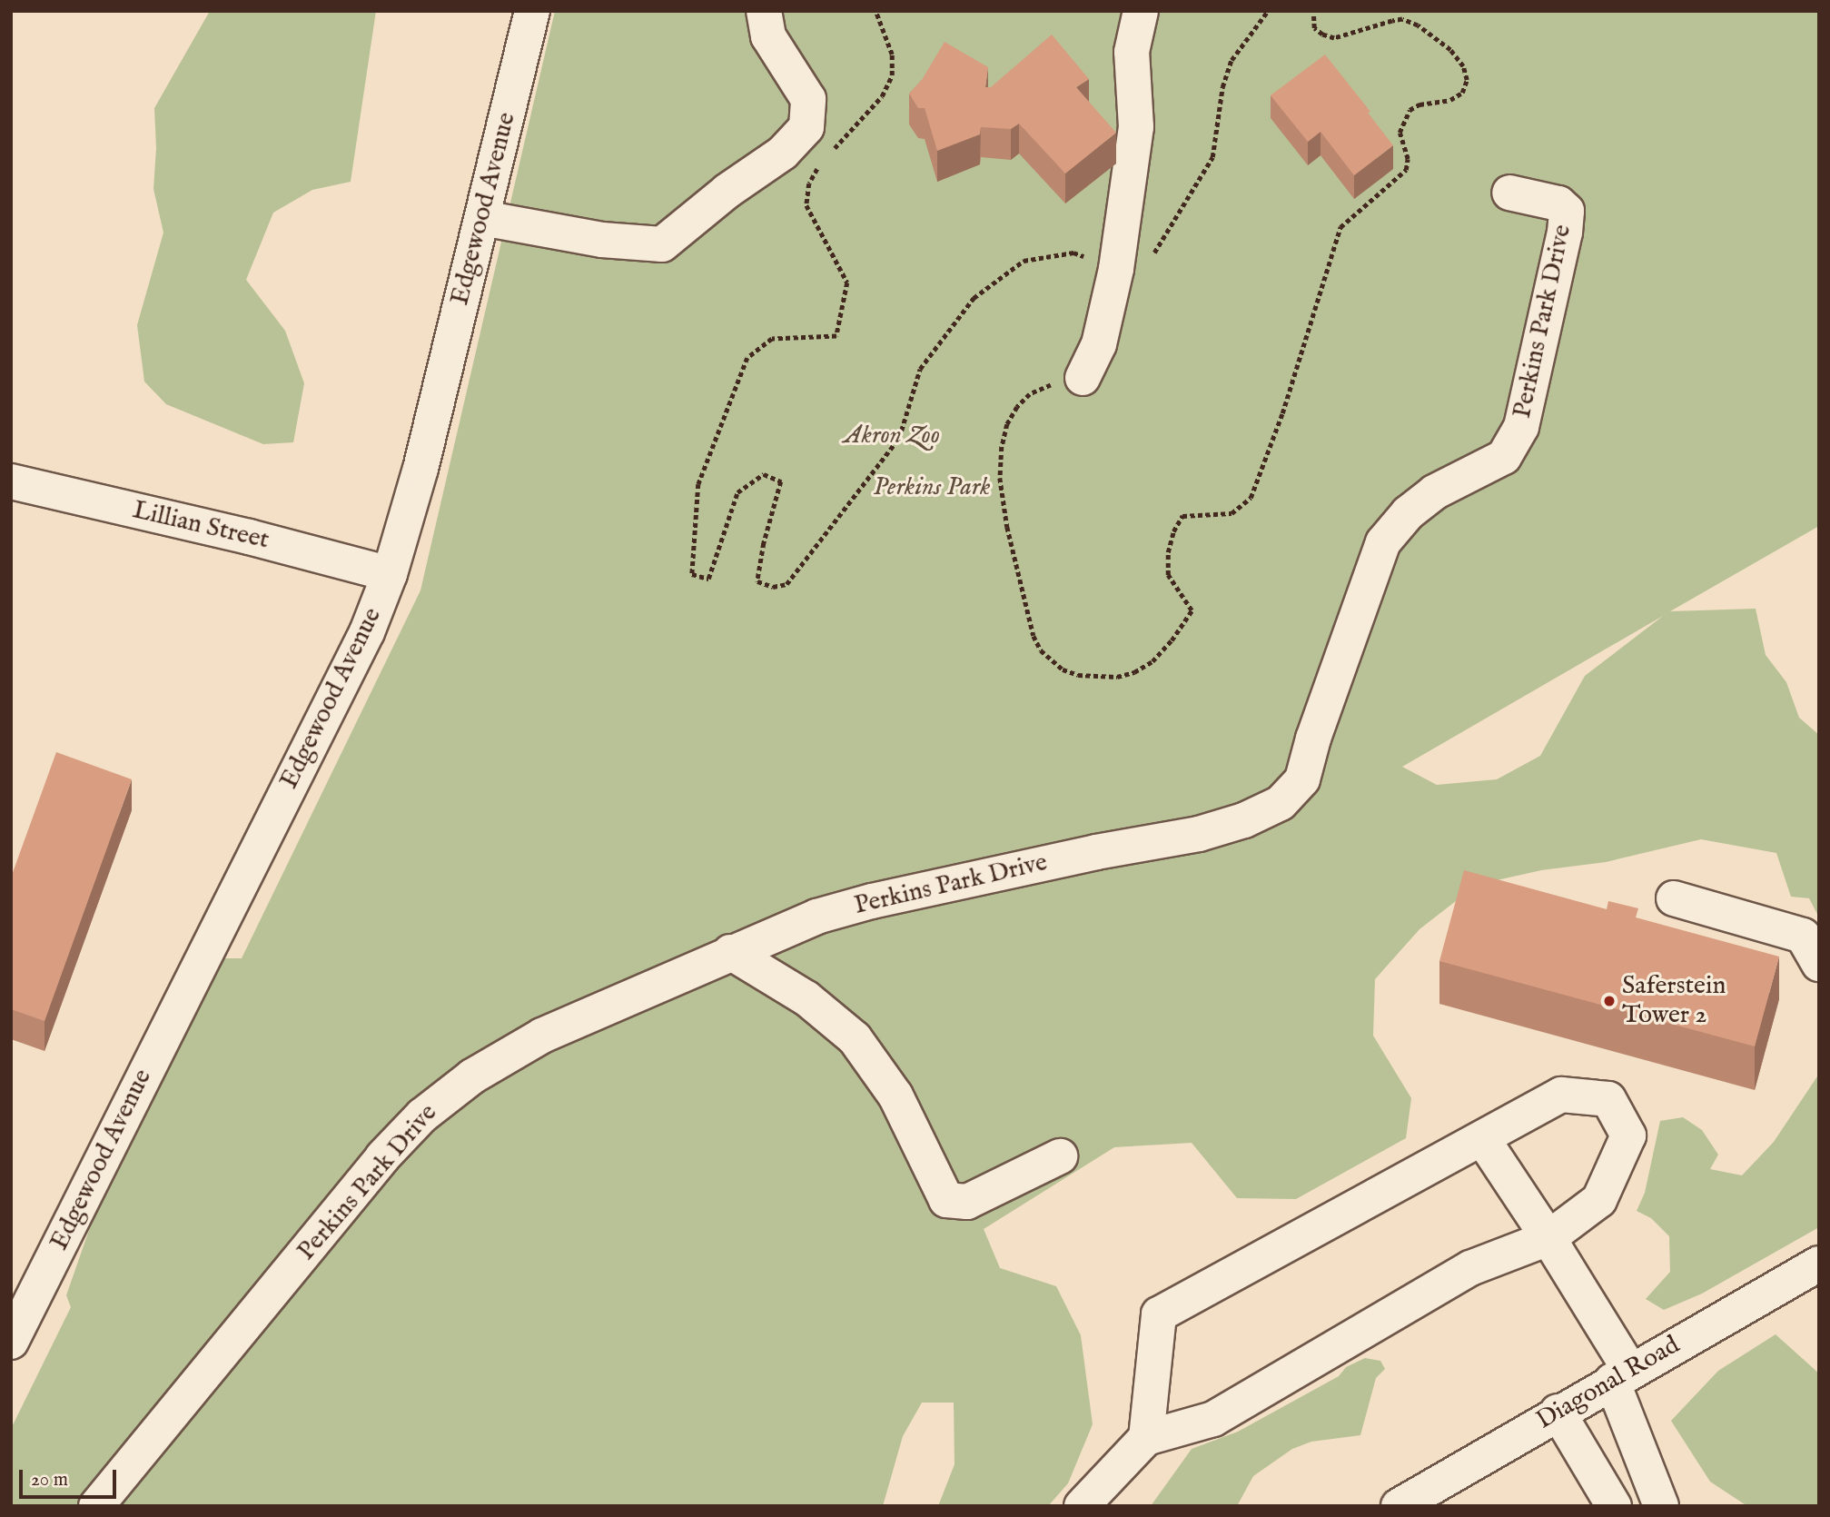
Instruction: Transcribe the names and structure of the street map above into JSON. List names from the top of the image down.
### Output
{
  "streets": {
    "street": [
      "Edgewood Avenue",
      "Perkins Park Drive",
      "Lillian Street",
      "Diagonal Road"
    ]
  },
  "crossings": [
    ["Edgewood Avenue", "Lillian Street"]
  ],
  "parks": ["Akron Zoo", "Perkins Park"],
  "places": ["Saferstein Tower 2"],
  "scale_bar": "20 m"
}
